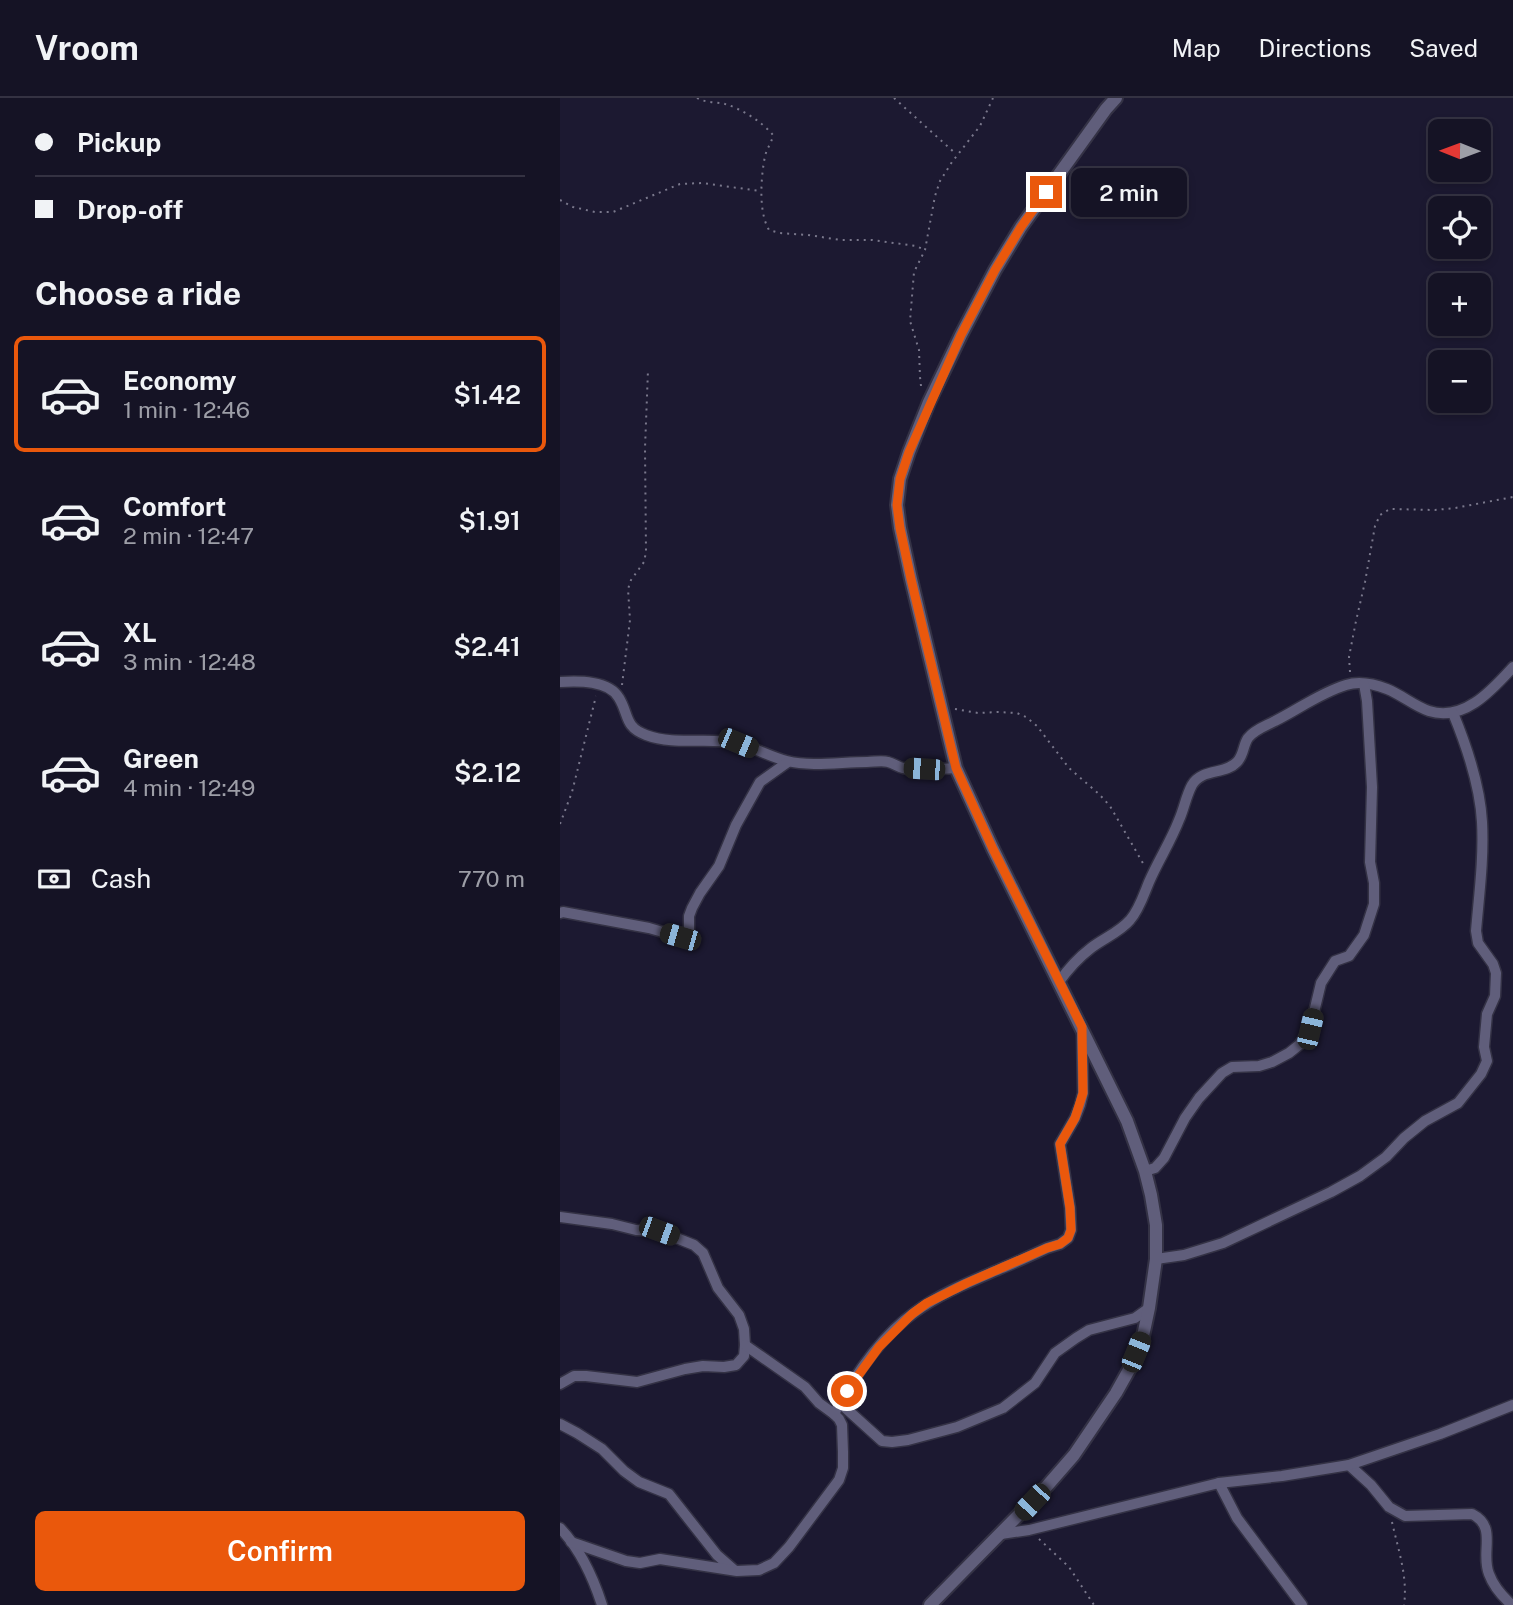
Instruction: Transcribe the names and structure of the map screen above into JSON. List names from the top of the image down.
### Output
{
  "north": "left",
  "page": {
    "header": "Vroom",
    "nav": ["Map", "Directions", "Saved"],
    "banner": ["Pickup", "Drop-off"],
    "map_buttons": ["+", "−"],
    "bubble": "2 min",
    "heading": "Choose a ride",
    "list": [
      {
        "name": "Economy",
        "note": "1 min · 12:46",
        "value": "$1.42"
      },
      {
        "name": "Comfort",
        "note": "2 min · 12:47",
        "value": "$1.91"
      },
      {
        "name": "XL",
        "note": "3 min · 12:48",
        "value": "$2.41"
      },
      {
        "name": "Green",
        "note": "4 min · 12:49",
        "value": "$2.12"
      }
    ],
    "pay": ["Cash", "770 m"],
    "buttons": "Confirm"
  }
}
